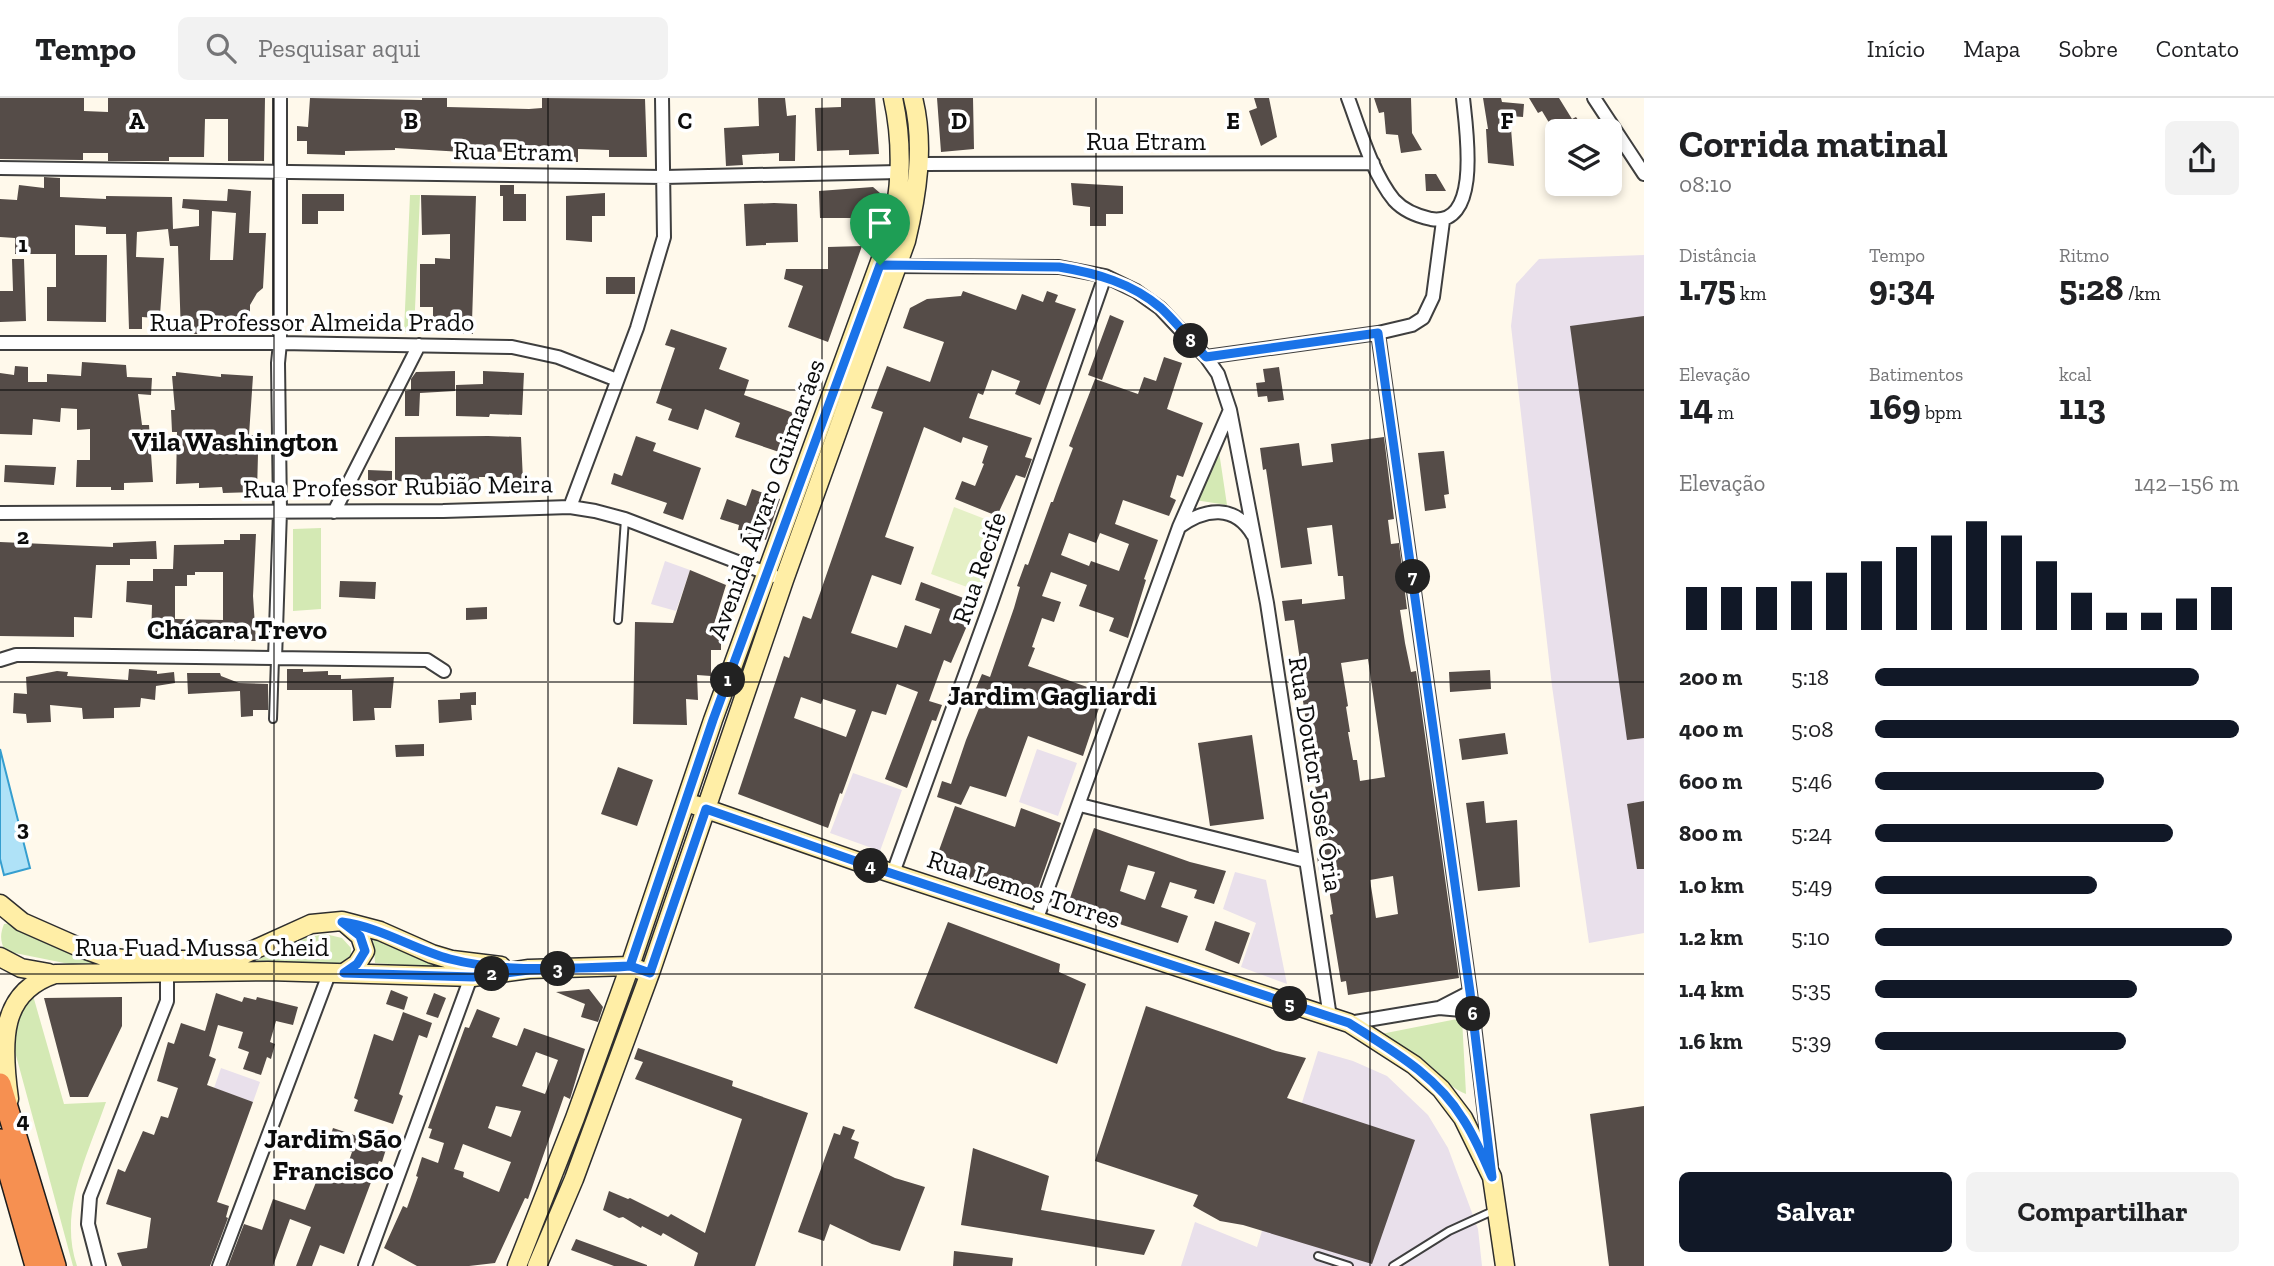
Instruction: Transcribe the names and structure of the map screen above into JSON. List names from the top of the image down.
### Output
{
  "streets": {
    "street": [
      "Rua Etram",
      "Rua Professor Almeida Prado",
      "Rua Professor Rubião Meira",
      "Avenida Álvaro Guimarães",
      "Rua Recife",
      "Rua Doutor José Ória",
      "Rua Lemos Torres",
      "Rua Fuad Mussa Cheid"
    ]
  },
  "crossings": [
    ["Rua Etram", "Avenida Álvaro Guimarães"],
    ["Rua Professor Rubião Meira", "Avenida Álvaro Guimarães"],
    ["Avenida Álvaro Guimarães", "Rua Doutor José Ória"],
    ["Avenida Álvaro Guimarães", "Rua Lemos Torres"],
    ["Avenida Álvaro Guimarães", "Rua Fuad Mussa Cheid"],
    ["Rua Recife", "Rua Doutor José Ória"],
    ["Rua Recife", "Rua Lemos Torres"],
    ["Rua Doutor José Ória", "Rua Lemos Torres"]
  ],
  "districts": [
    "Vila Washington",
    "Chácara Trevo",
    "Jardim Gagliardi",
    "Jardim São Francisco"
  ],
  "page": {
    "header": "Tempo",
    "search": "Pesquisar aqui",
    "nav": [
      "Início",
      "Mapa",
      "Sobre",
      "Contato"
    ],
    "heading": ["Corrida matinal", "08:10"],
    "stats": [
      ["Distância", "1.75 km"],
      ["Tempo", "9:34"],
      ["Ritmo", "5:28 /km"],
      ["Elevação", "14 m"],
      ["Batimentos", "169 bpm"],
      ["kcal", "113"]
    ],
    "pins": [
      "8",
      "7",
      "1",
      "4",
      "3",
      "2",
      "5",
      "6"
    ],
    "chart": ["Elevação", "142–156 m"],
    "list": [
      {
        "name": "200 m",
        "note": "5:18"
      },
      {
        "name": "400 m",
        "note": "5:08"
      },
      {
        "name": "600 m",
        "note": "5:46"
      },
      {
        "name": "800 m",
        "note": "5:24"
      },
      {
        "name": "1.0 km",
        "note": "5:49"
      },
      {
        "name": "1.2 km",
        "note": "5:10"
      },
      {
        "name": "1.4 km",
        "note": "5:35"
      },
      {
        "name": "1.6 km",
        "note": "5:39"
      }
    ],
    "buttons": ["Salvar", "Compartilhar"]
  },
  "grid": {
    "columns": [
      "A",
      "B",
      "C",
      "D",
      "E",
      "F"
    ],
    "rows": [
      "1",
      "2",
      "3",
      "4"
    ]
  }
}
